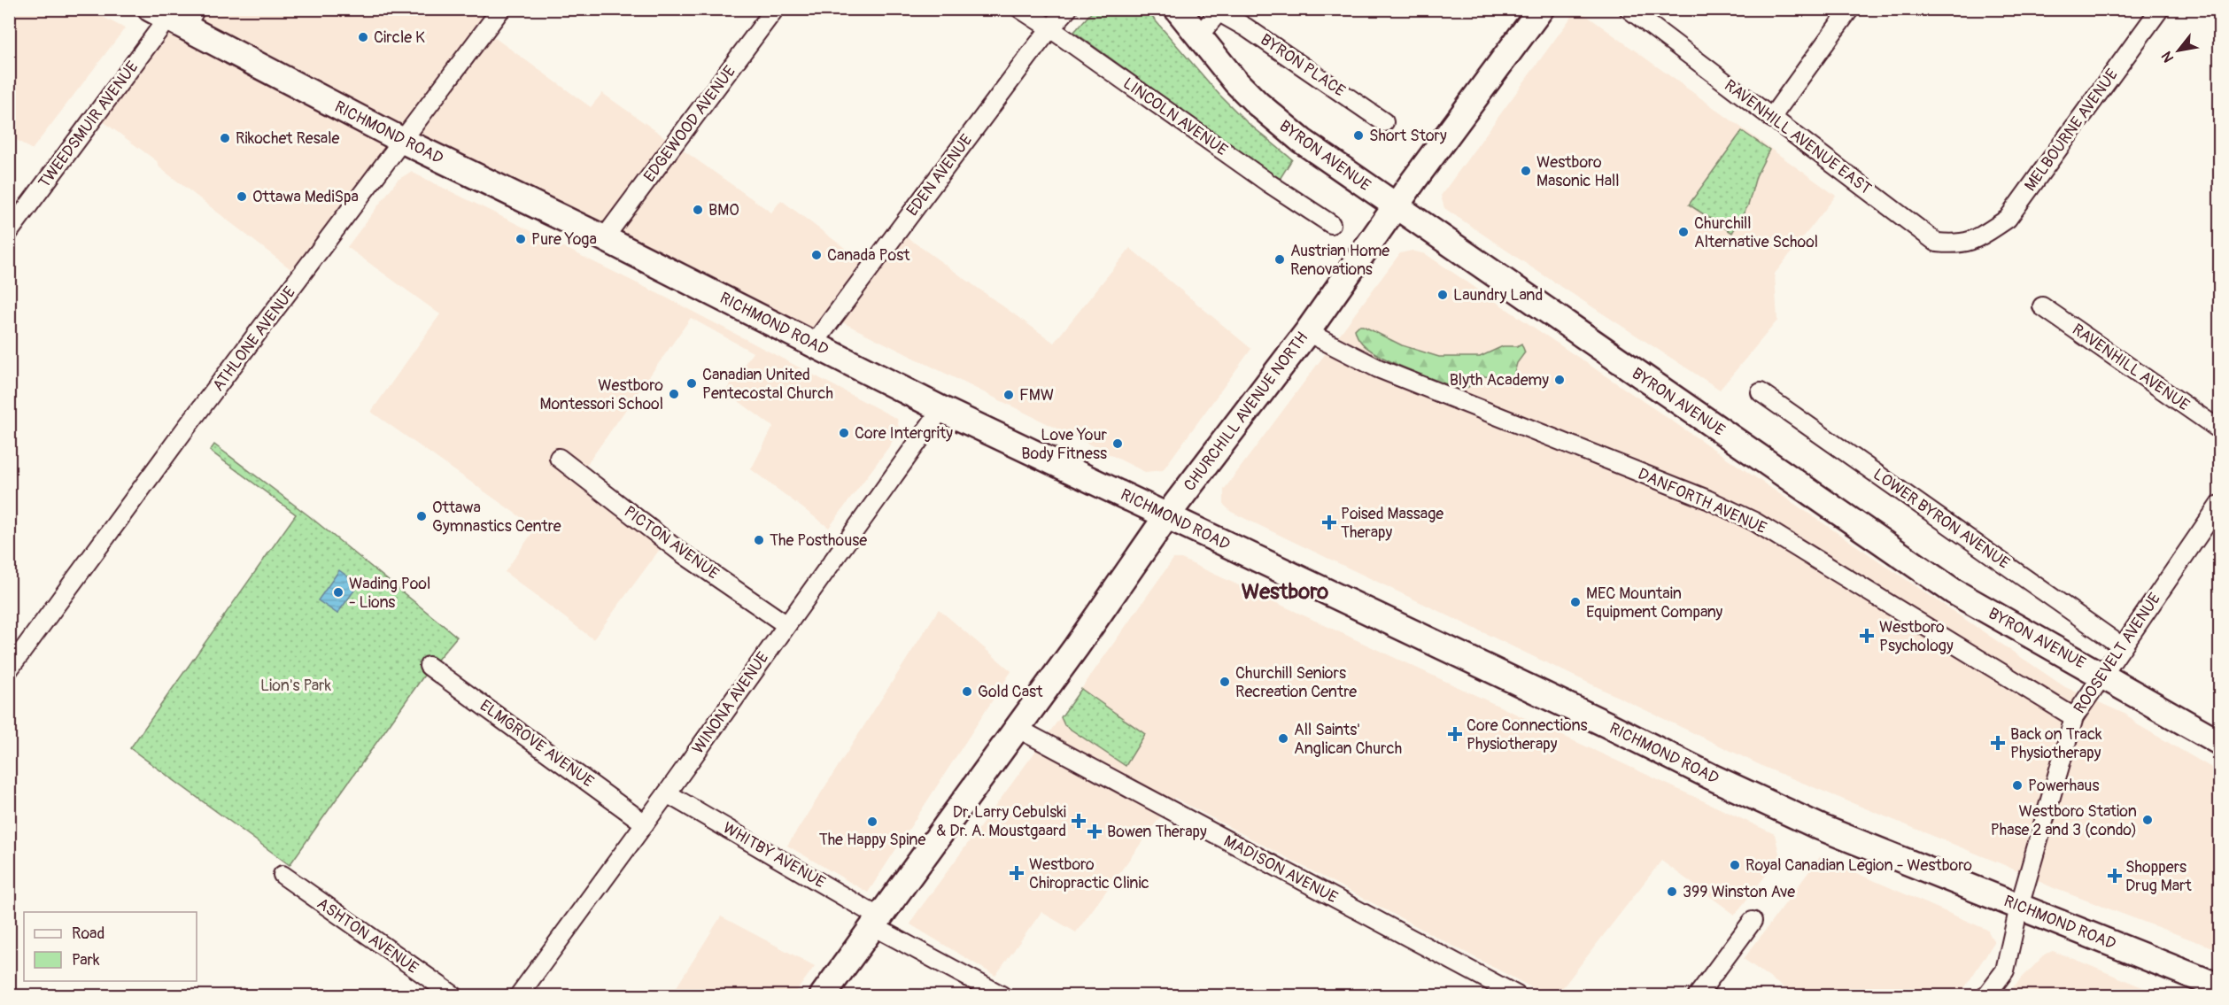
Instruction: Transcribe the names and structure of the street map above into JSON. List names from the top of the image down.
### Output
{
  "streets": {
    "main road": ["RICHMOND ROAD", "BYRON AVENUE", "CHURCHILL AVENUE NORTH"],
    "street": [
      "BYRON PLACE",
      "LINCOLN AVENUE",
      "EDGEWOOD AVENUE",
      "TWEEDSMUIR AVENUE",
      "MELBOURNE AVENUE",
      "RAVENHILL AVENUE EAST",
      "EDEN AVENUE",
      "ATHLONE AVENUE",
      "RAVENHILL AVENUE",
      "DANFORTH AVENUE",
      "LOWER BYRON AVENUE",
      "PICTON AVENUE",
      "ROOSEVELT AVENUE",
      "WINONA AVENUE",
      "ELMGROVE AVENUE",
      "WHITBY AVENUE",
      "MADISON AVENUE",
      "ASHTON AVENUE"
    ]
  },
  "crossings": [
    ["LINCOLN AVENUE", "EDEN AVENUE"],
    ["EDGEWOOD AVENUE", "RICHMOND ROAD"],
    ["TWEEDSMUIR AVENUE", "RICHMOND ROAD"],
    ["MELBOURNE AVENUE", "RAVENHILL AVENUE EAST"],
    ["RICHMOND ROAD", "EDEN AVENUE"],
    ["RICHMOND ROAD", "ATHLONE AVENUE"],
    ["RICHMOND ROAD", "CHURCHILL AVENUE NORTH"],
    ["RICHMOND ROAD", "ROOSEVELT AVENUE"],
    ["RICHMOND ROAD", "WINONA AVENUE"],
    ["BYRON AVENUE", "CHURCHILL AVENUE NORTH"],
    ["BYRON AVENUE", "ROOSEVELT AVENUE"],
    ["CHURCHILL AVENUE NORTH", "DANFORTH AVENUE"],
    ["CHURCHILL AVENUE NORTH", "WHITBY AVENUE"],
    ["CHURCHILL AVENUE NORTH", "MADISON AVENUE"],
    ["DANFORTH AVENUE", "ROOSEVELT AVENUE"],
    ["LOWER BYRON AVENUE", "ROOSEVELT AVENUE"],
    ["PICTON AVENUE", "WINONA AVENUE"],
    ["WINONA AVENUE", "ELMGROVE AVENUE"],
    ["WINONA AVENUE", "WHITBY AVENUE"]
  ],
  "districts": ["Westboro"],
  "parks": ["Lion's Park"],
  "places": {
    "other": [
      "Circle K",
      "Short Story",
      "Rikochet Resale",
      "Westboro Masonic Hall",
      "Ottawa MediSpa",
      "BMO",
      "Churchill Alternative School",
      "Pure Yoga",
      "Canada Post",
      "Austrian Home Renovations",
      "Laundry Land",
      "Blyth Academy",
      "Canadian United Pentecostal Church",
      "Westboro Montessori School",
      "FMW",
      "Core Intergrity",
      "Love Your Body Fitness",
      "Ottawa Gymnastics Centre",
      "The Posthouse",
      "Wading Pool - Lions",
      "MEC Mountain Equipment Company",
      "Churchill Seniors Recreation Centre",
      "Gold Cast",
      "All Saints' Anglican Church",
      "Powerhaus",
      "Westboro Station Phase 2 and 3 (condo)",
      "The Happy Spine",
      "Royal Canadian Legion - Westboro",
      "399 Winston Ave"
    ],
    "health": [
      "Poised Massage Therapy",
      "Westboro Psychology",
      "Core Connections Physiotherapy",
      "Back on Track Physiotherapy",
      "Dr. Larry Cebulski & Dr. A. Moustgaard",
      "Bowen Therapy",
      "Westboro Chiropractic Clinic",
      "Shoppers Drug Mart"
    ]
  },
  "legend": ["Road", "Park"],
  "north": "bottom left"
}
